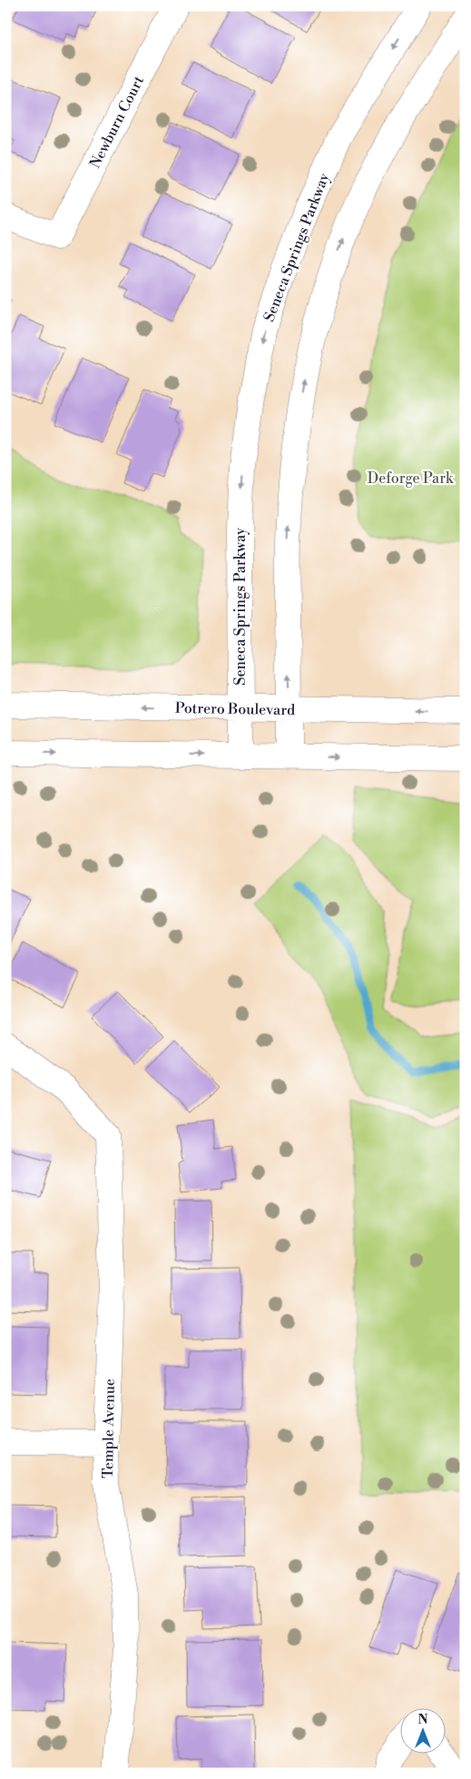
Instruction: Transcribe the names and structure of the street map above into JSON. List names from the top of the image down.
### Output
{
  "streets": {
    "street": [
      "Newburn Court",
      "Seneca Springs Parkway",
      "Potrero Boulevard",
      "Temple Avenue"
    ]
  },
  "crossings": [
    ["Seneca Springs Parkway", "Potrero Boulevard"]
  ],
  "parks": ["Deforge Park"],
  "north": "top"
}
